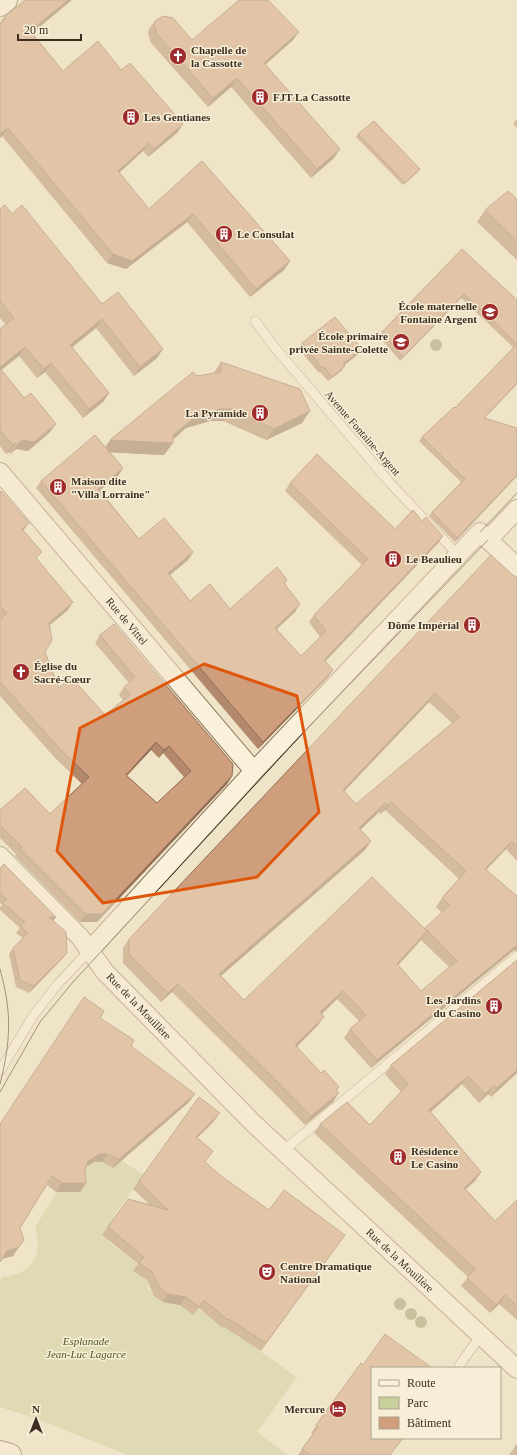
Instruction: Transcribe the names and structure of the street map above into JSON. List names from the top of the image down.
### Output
{
  "streets": {
    "street": ["Rue de Vittel", "Rue de la Mouillère"],
    "lane": ["Avenue Fontaine-Argent"]
  },
  "parks": ["Esplanade Jean-Luc Lagarce"],
  "places": {
    "church": ["Chapelle de la Cassotte", "Église du Sacré-Cœur"],
    "building": [
      "FJT La Cassotte",
      "Les Gentianes",
      "Le Consulat",
      "La Pyramide",
      "Maison dite \"Villa Lorraine\"",
      "Le Beaulieu",
      "Dôme Impérial",
      "Les Jardins du Casino",
      "Résidence Le Casino"
    ],
    "school or university": ["École maternelle Fontaine Argent", "École primaire privée Sainte-Colette"],
    "theatre": ["Centre Dramatique National"],
    "hotel": ["Mercure"]
  },
  "legend": ["Route", "Parc", "Bâtiment"],
  "scale_bar": "20 m",
  "north": "top"
}
